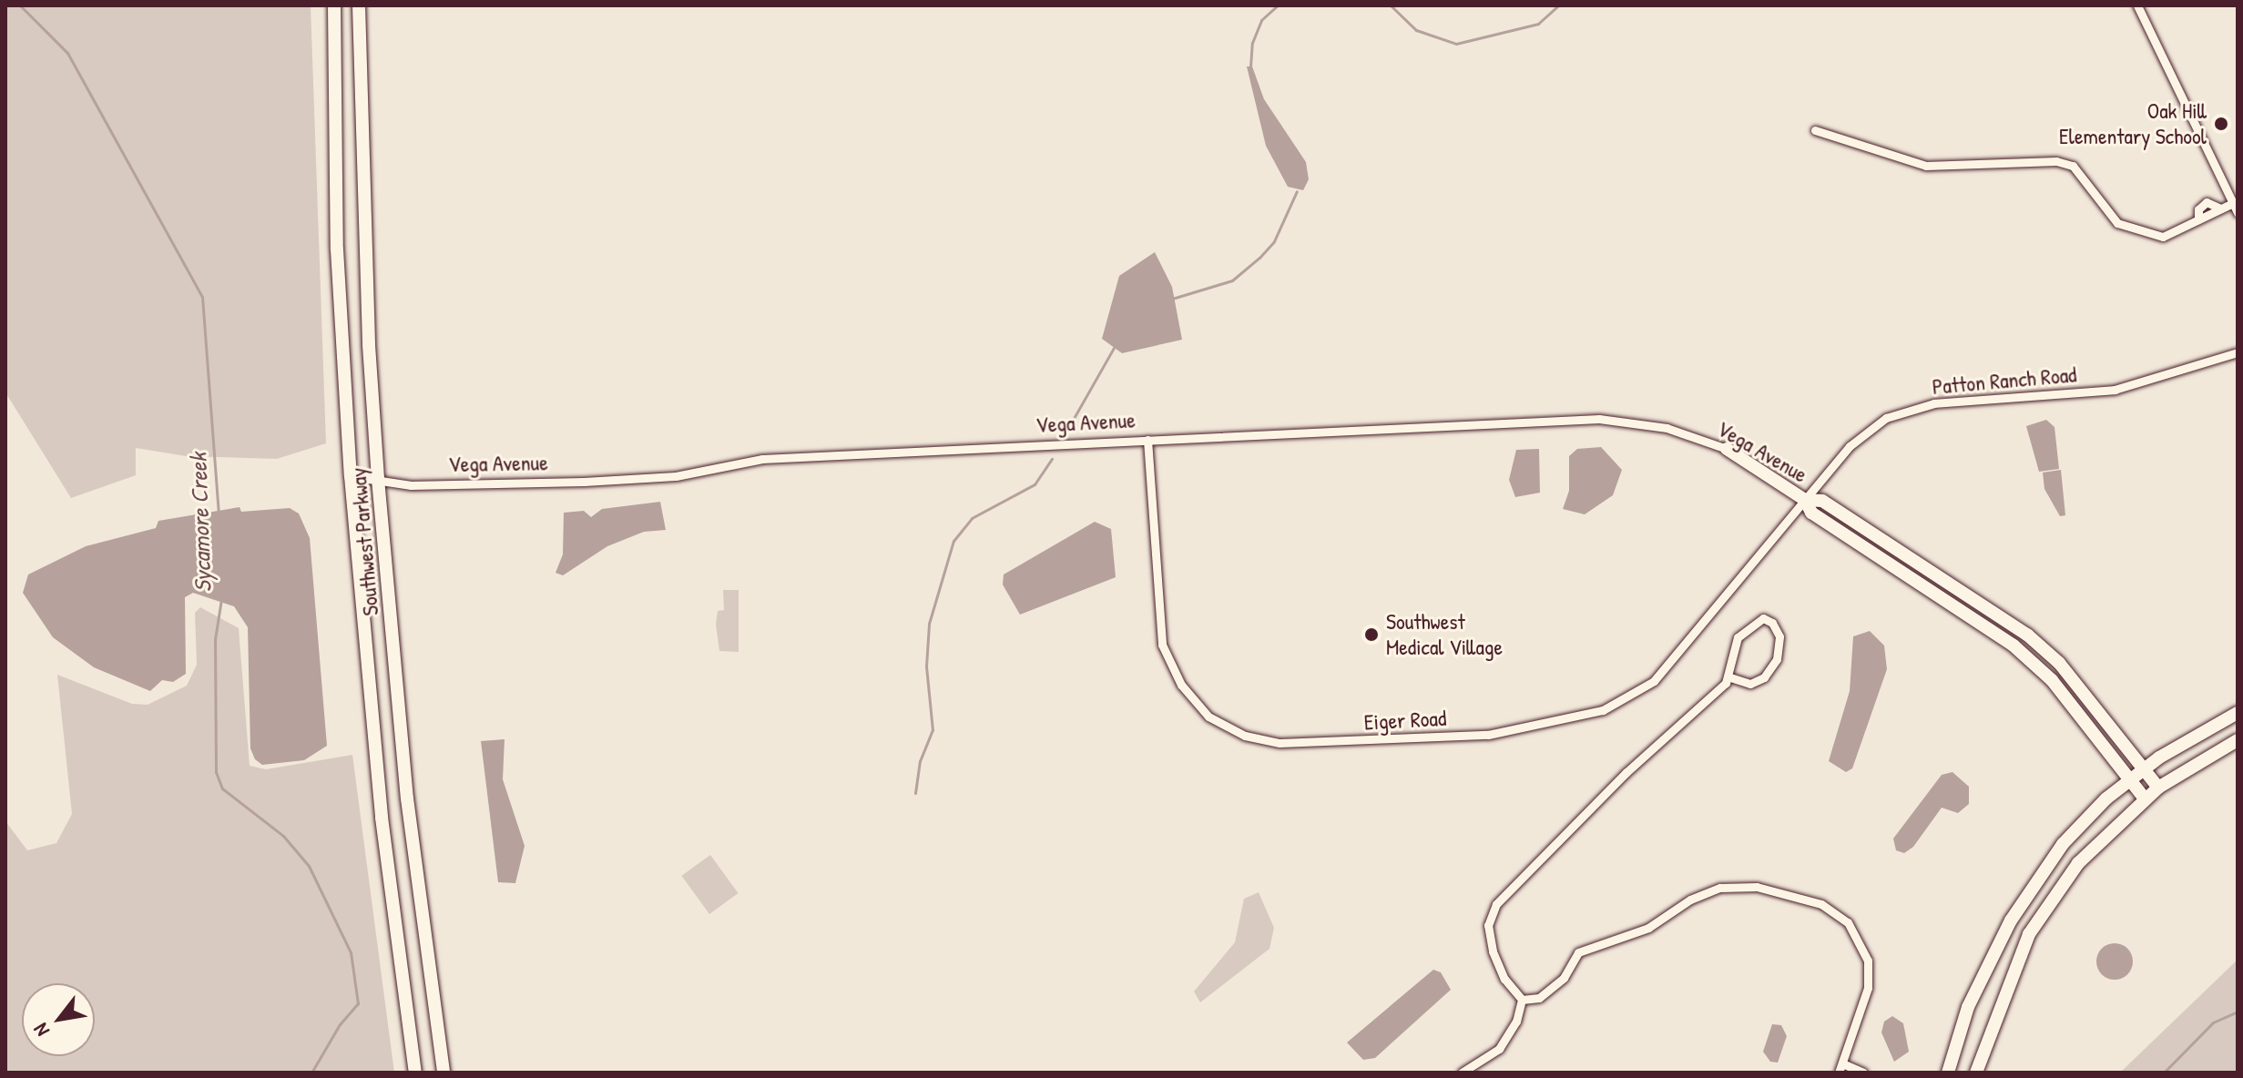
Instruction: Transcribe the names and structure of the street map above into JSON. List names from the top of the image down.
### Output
{
  "streets": {
    "main road": ["Vega Avenue", "Southwest Parkway"],
    "street": ["Patton Ranch Road", "Eiger Road"]
  },
  "crossings": [
    ["Patton Ranch Road", "Vega Avenue"],
    ["Patton Ranch Road", "Eiger Road"],
    ["Vega Avenue", "Southwest Parkway"],
    ["Vega Avenue", "Eiger Road"]
  ],
  "water": ["Sycamore Creek"],
  "places": ["Oak Hill Elementary School", "Southwest Medical Village"],
  "north": "bottom left"
}
